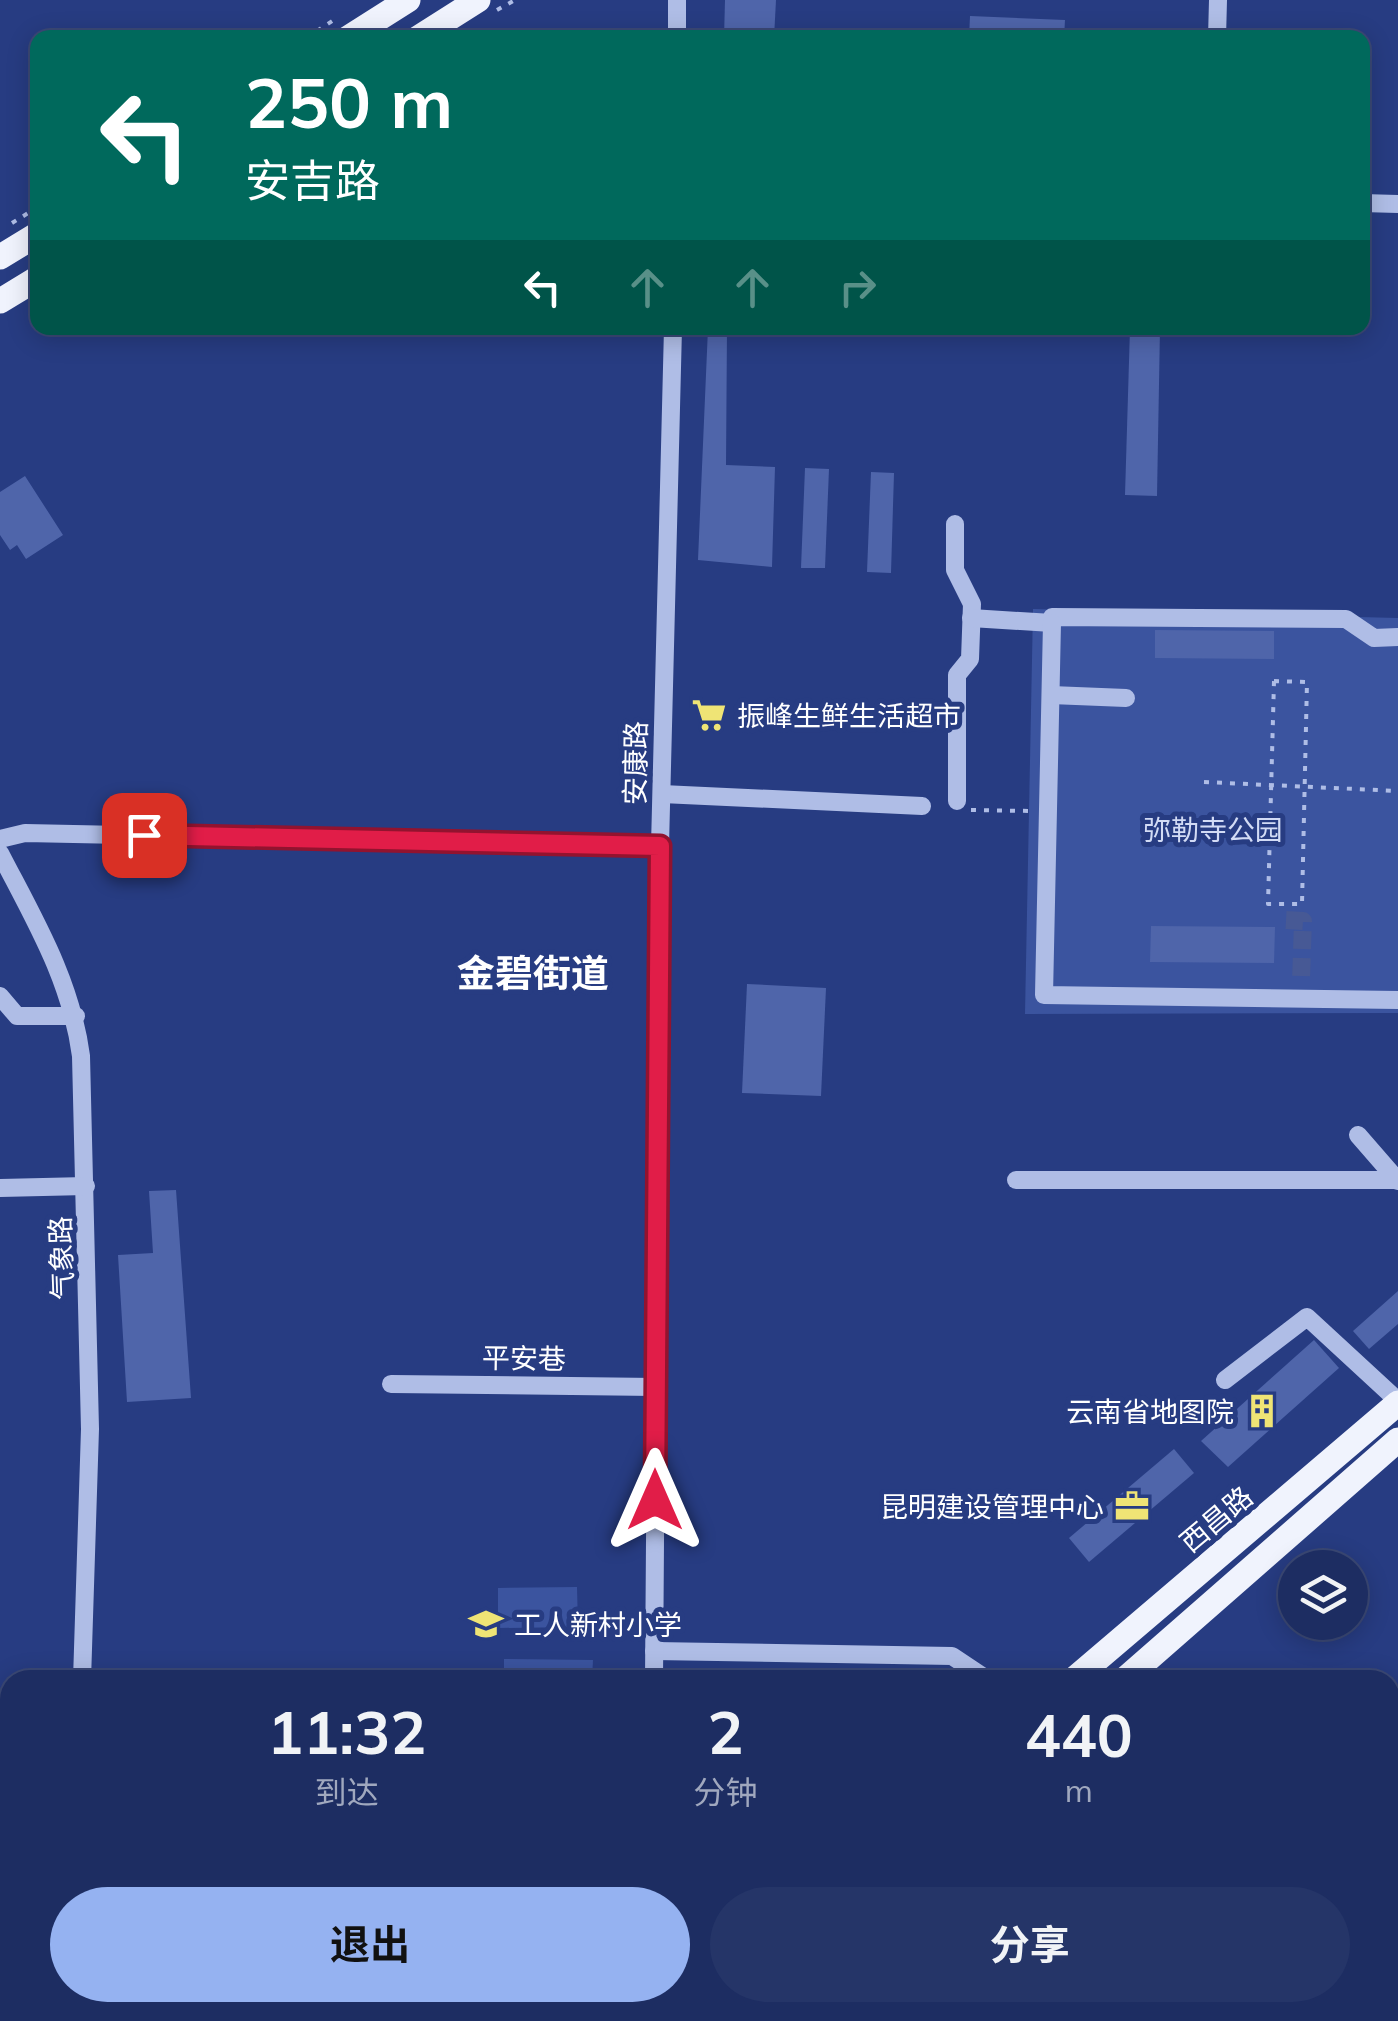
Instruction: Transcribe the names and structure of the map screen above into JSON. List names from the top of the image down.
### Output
{
  "streets": {
    "main road": ["西昌路"],
    "street": ["安康路", "气象路", "平安巷"]
  },
  "crossings": [
    ["安康路", "平安巷"]
  ],
  "districts": ["金碧街道"],
  "parks": ["弥勒寺公园"],
  "places": {
    "supermarket": ["振峰生鲜生活超市"],
    "building": ["云南省地图院"],
    "office": ["昆明建设管理中心"],
    "school or university": ["工人新村小学"]
  },
  "page": {
    "turn": ["250 m", "安吉路"],
    "eta": [
      "11:32",
      "到达",
      "2",
      "分钟",
      "440",
      "m"
    ],
    "buttons": ["退出", "分享"]
  }
}
